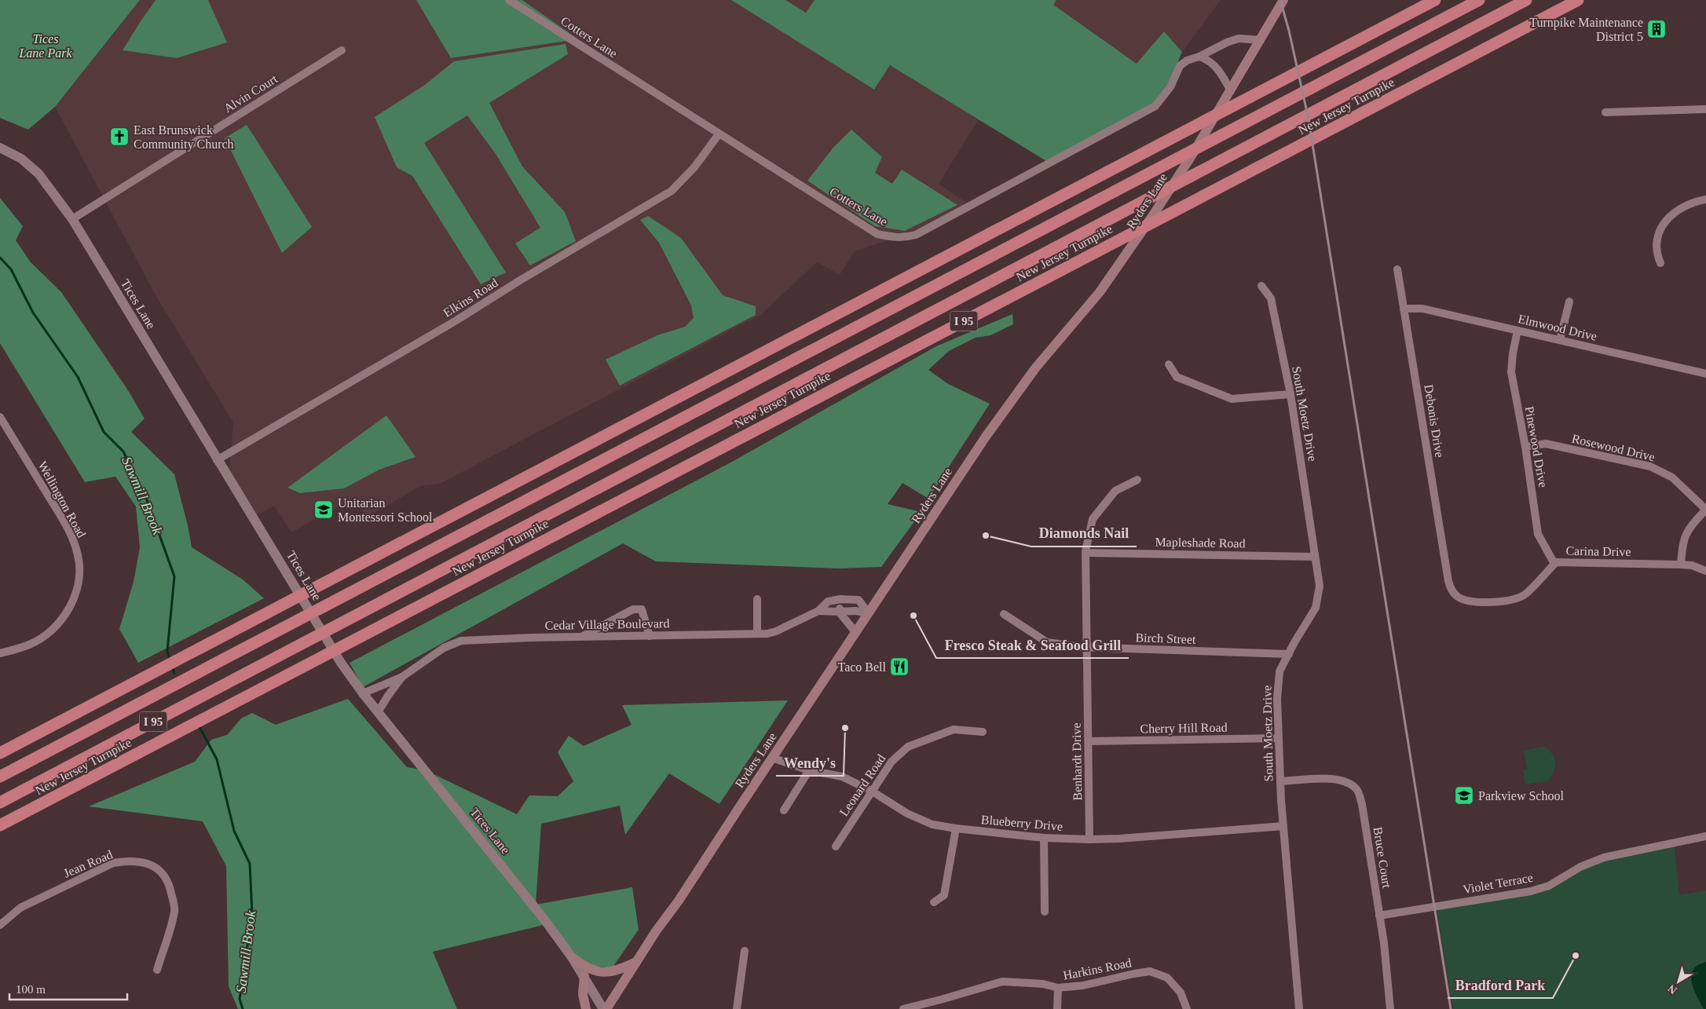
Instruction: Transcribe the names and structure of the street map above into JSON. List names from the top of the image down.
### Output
{
  "streets": {
    "highway": ["New Jersey Turnpike", "I 95"],
    "main road": ["Ryders Lane"],
    "street": [
      "Cotters Lane",
      "Alvin Court",
      "Elkins Road",
      "Tices Lane",
      "Elmwood Drive",
      "South Moetz Drive",
      "Debonis Drive",
      "Pinewood Drive",
      "Rosewood Drive",
      "Wellington Road",
      "Mapleshade Road",
      "Carina Drive",
      "Cedar Village Boulevard",
      "Birch Street",
      "Cherry Hill Road",
      "Benhardt Drive",
      "Leonard Road",
      "Blueberry Drive",
      "Bruce Court",
      "Jean Road",
      "Violet Terrace",
      "Harkins Road"
    ]
  },
  "crossings": [
    ["Cotters Lane", "Ryders Lane"],
    ["Cotters Lane", "Elkins Road"],
    ["Alvin Court", "Tices Lane"],
    ["Ryders Lane", "Cedar Village Boulevard"],
    ["Ryders Lane", "Blueberry Drive"],
    ["Elkins Road", "Tices Lane"],
    ["Tices Lane", "Cedar Village Boulevard"],
    ["Elmwood Drive", "Debonis Drive"],
    ["Elmwood Drive", "Pinewood Drive"],
    ["South Moetz Drive", "Mapleshade Road"],
    ["South Moetz Drive", "Birch Street"],
    ["South Moetz Drive", "Cherry Hill Road"],
    ["South Moetz Drive", "Blueberry Drive"],
    ["South Moetz Drive", "Bruce Court"],
    ["Debonis Drive", "Carina Drive"],
    ["Pinewood Drive", "Rosewood Drive"],
    ["Pinewood Drive", "Carina Drive"],
    ["Mapleshade Road", "Benhardt Drive"],
    ["Birch Street", "Benhardt Drive"],
    ["Cherry Hill Road", "Benhardt Drive"],
    ["Benhardt Drive", "Blueberry Drive"],
    ["Leonard Road", "Blueberry Drive"],
    ["Bruce Court", "Violet Terrace"]
  ],
  "water": ["Sawmill Brook"],
  "parks": ["Tices Lane Park"],
  "places": {
    "building": ["Turnpike Maintenance District 5"],
    "church": ["East Brunswick Community Church"],
    "school or university": ["Unitarian Montessori School", "Parkview School"],
    "other": [
      "Diamonds Nail",
      "Fresco Steak & Seafood Grill",
      "Wendy's",
      "Bradford Park"
    ],
    "restaurant": ["Taco Bell"]
  },
  "scale_bar": "100 m",
  "north": "bottom left"
}
